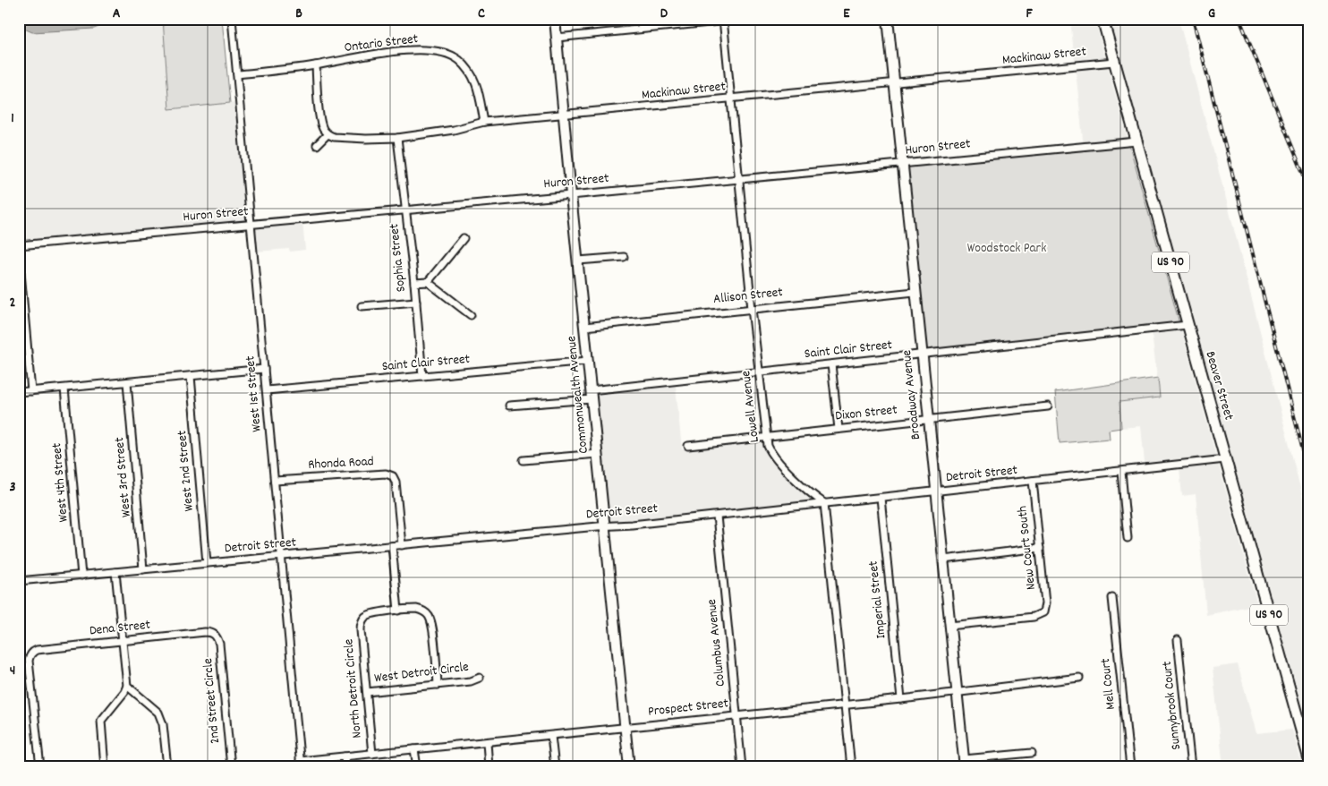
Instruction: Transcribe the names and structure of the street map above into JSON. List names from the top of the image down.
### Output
{
  "streets": {
    "main road": [
      "US 90",
      "Beaver Street",
      "Commonwealth Avenue",
      "Broadway Avenue"
    ],
    "street": [
      "Ontario Street",
      "Mackinaw Street",
      "Huron Street",
      "Sophia Street",
      "Allison Street",
      "Saint Clair Street",
      "West 1st Street",
      "Lowell Avenue",
      "Dixon Street",
      "Rhonda Road",
      "West 2nd Street",
      "Detroit Street",
      "West 3rd Street",
      "West 4th Street",
      "New Court South",
      "Imperial Street",
      "Dena Street",
      "Columbus Avenue",
      "West Detroit Circle",
      "Mell Court",
      "North Detroit Circle",
      "2nd Street Circle",
      "Sunnybrook Court",
      "Prospect Street"
    ]
  },
  "crossings": [
    ["Ontario Street", "Mackinaw Street"],
    ["Ontario Street", "West 1st Street"],
    ["Mackinaw Street", "Sophia Street"],
    ["Mackinaw Street", "Beaver Street"],
    ["Mackinaw Street", "Commonwealth Avenue"],
    ["Mackinaw Street", "Broadway Avenue"],
    ["Mackinaw Street", "Lowell Avenue"],
    ["Huron Street", "Sophia Street"],
    ["Huron Street", "Beaver Street"],
    ["Huron Street", "West 1st Street"],
    ["Huron Street", "Commonwealth Avenue"],
    ["Huron Street", "Broadway Avenue"],
    ["Huron Street", "Lowell Avenue"],
    ["Sophia Street", "Saint Clair Street"],
    ["Allison Street", "Commonwealth Avenue"],
    ["Allison Street", "Broadway Avenue"],
    ["Allison Street", "Lowell Avenue"],
    ["Saint Clair Street", "Beaver Street"],
    ["Saint Clair Street", "West 1st Street"],
    ["Saint Clair Street", "Commonwealth Avenue"],
    ["Saint Clair Street", "Broadway Avenue"],
    ["Saint Clair Street", "Lowell Avenue"],
    ["Beaver Street", "Detroit Street"],
    ["West 1st Street", "Rhonda Road"],
    ["West 1st Street", "Detroit Street"],
    ["West 1st Street", "Prospect Street"],
    ["Commonwealth Avenue", "Detroit Street"],
    ["Commonwealth Avenue", "Prospect Street"],
    ["Broadway Avenue", "Dixon Street"],
    ["Broadway Avenue", "Detroit Street"],
    ["Broadway Avenue", "New Court South"],
    ["Broadway Avenue", "Prospect Street"],
    ["Lowell Avenue", "Dixon Street"],
    ["Lowell Avenue", "Detroit Street"],
    ["Rhonda Road", "Detroit Street"],
    ["West 2nd Street", "Detroit Street"],
    ["Detroit Street", "West 3rd Street"],
    ["Detroit Street", "West 4th Street"],
    ["Detroit Street", "New Court South"],
    ["Detroit Street", "Imperial Street"],
    ["Detroit Street", "Columbus Avenue"],
    ["Imperial Street", "Prospect Street"],
    ["Dena Street", "2nd Street Circle"],
    ["Columbus Avenue", "Prospect Street"],
    ["West Detroit Circle", "North Detroit Circle"],
    ["North Detroit Circle", "Prospect Street"]
  ],
  "parks": ["Woodstock Park"],
  "grid": {
    "columns": [
      "A",
      "B",
      "C",
      "D",
      "E",
      "F",
      "G"
    ],
    "rows": [
      "1",
      "2",
      "3",
      "4"
    ]
  }
}
